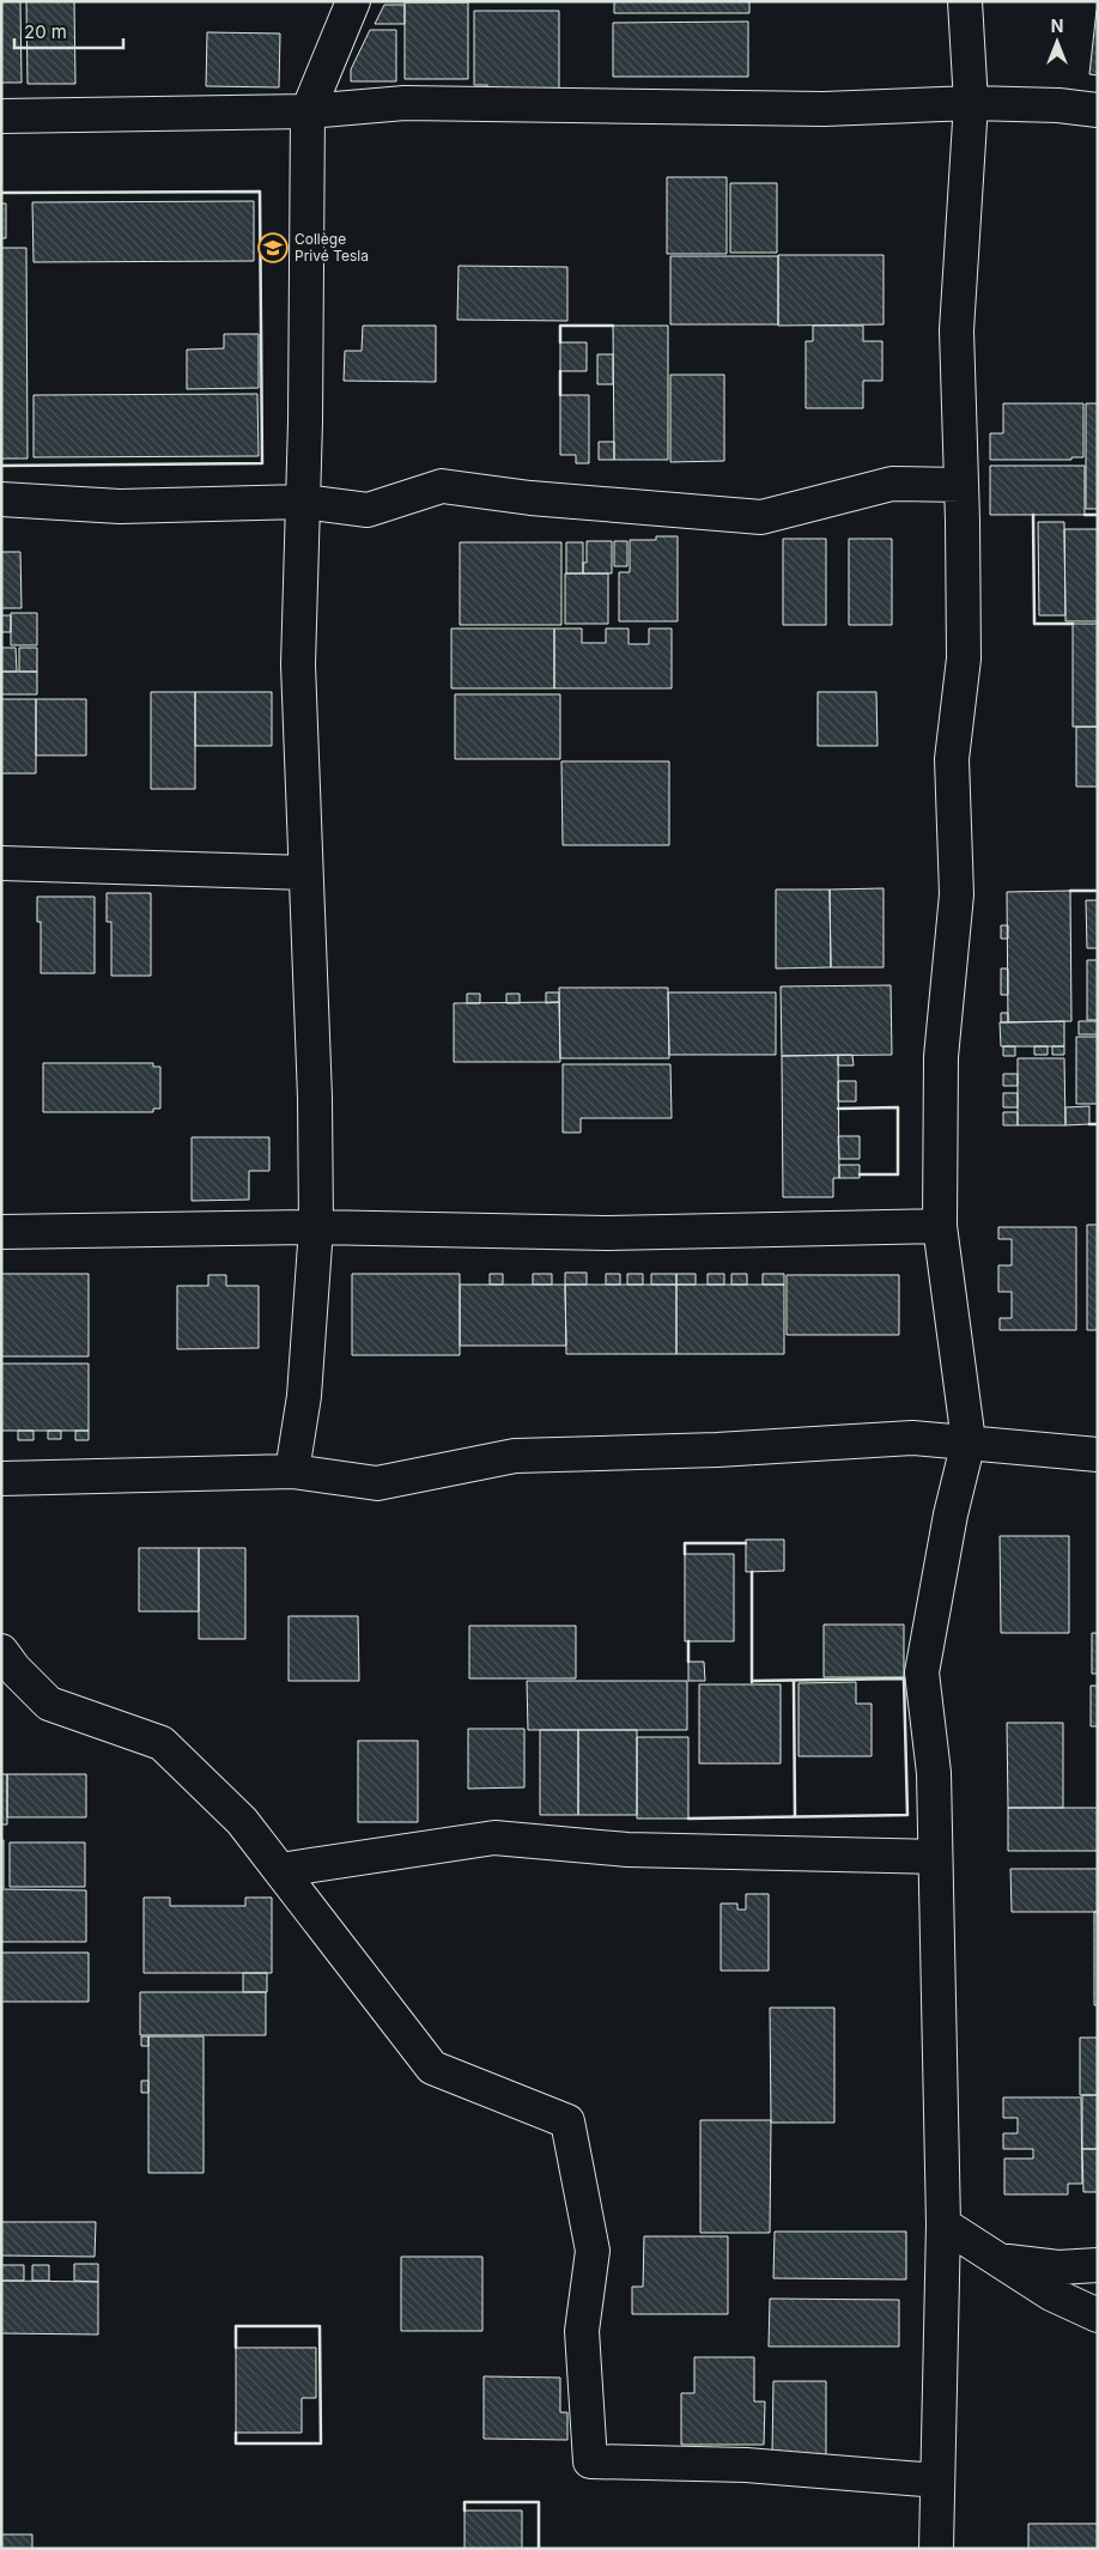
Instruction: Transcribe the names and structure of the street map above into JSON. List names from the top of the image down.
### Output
{
  "places": {
    "school or university": ["Collège Privé Tesla"]
  },
  "scale_bar": "20 m",
  "north": "top"
}
